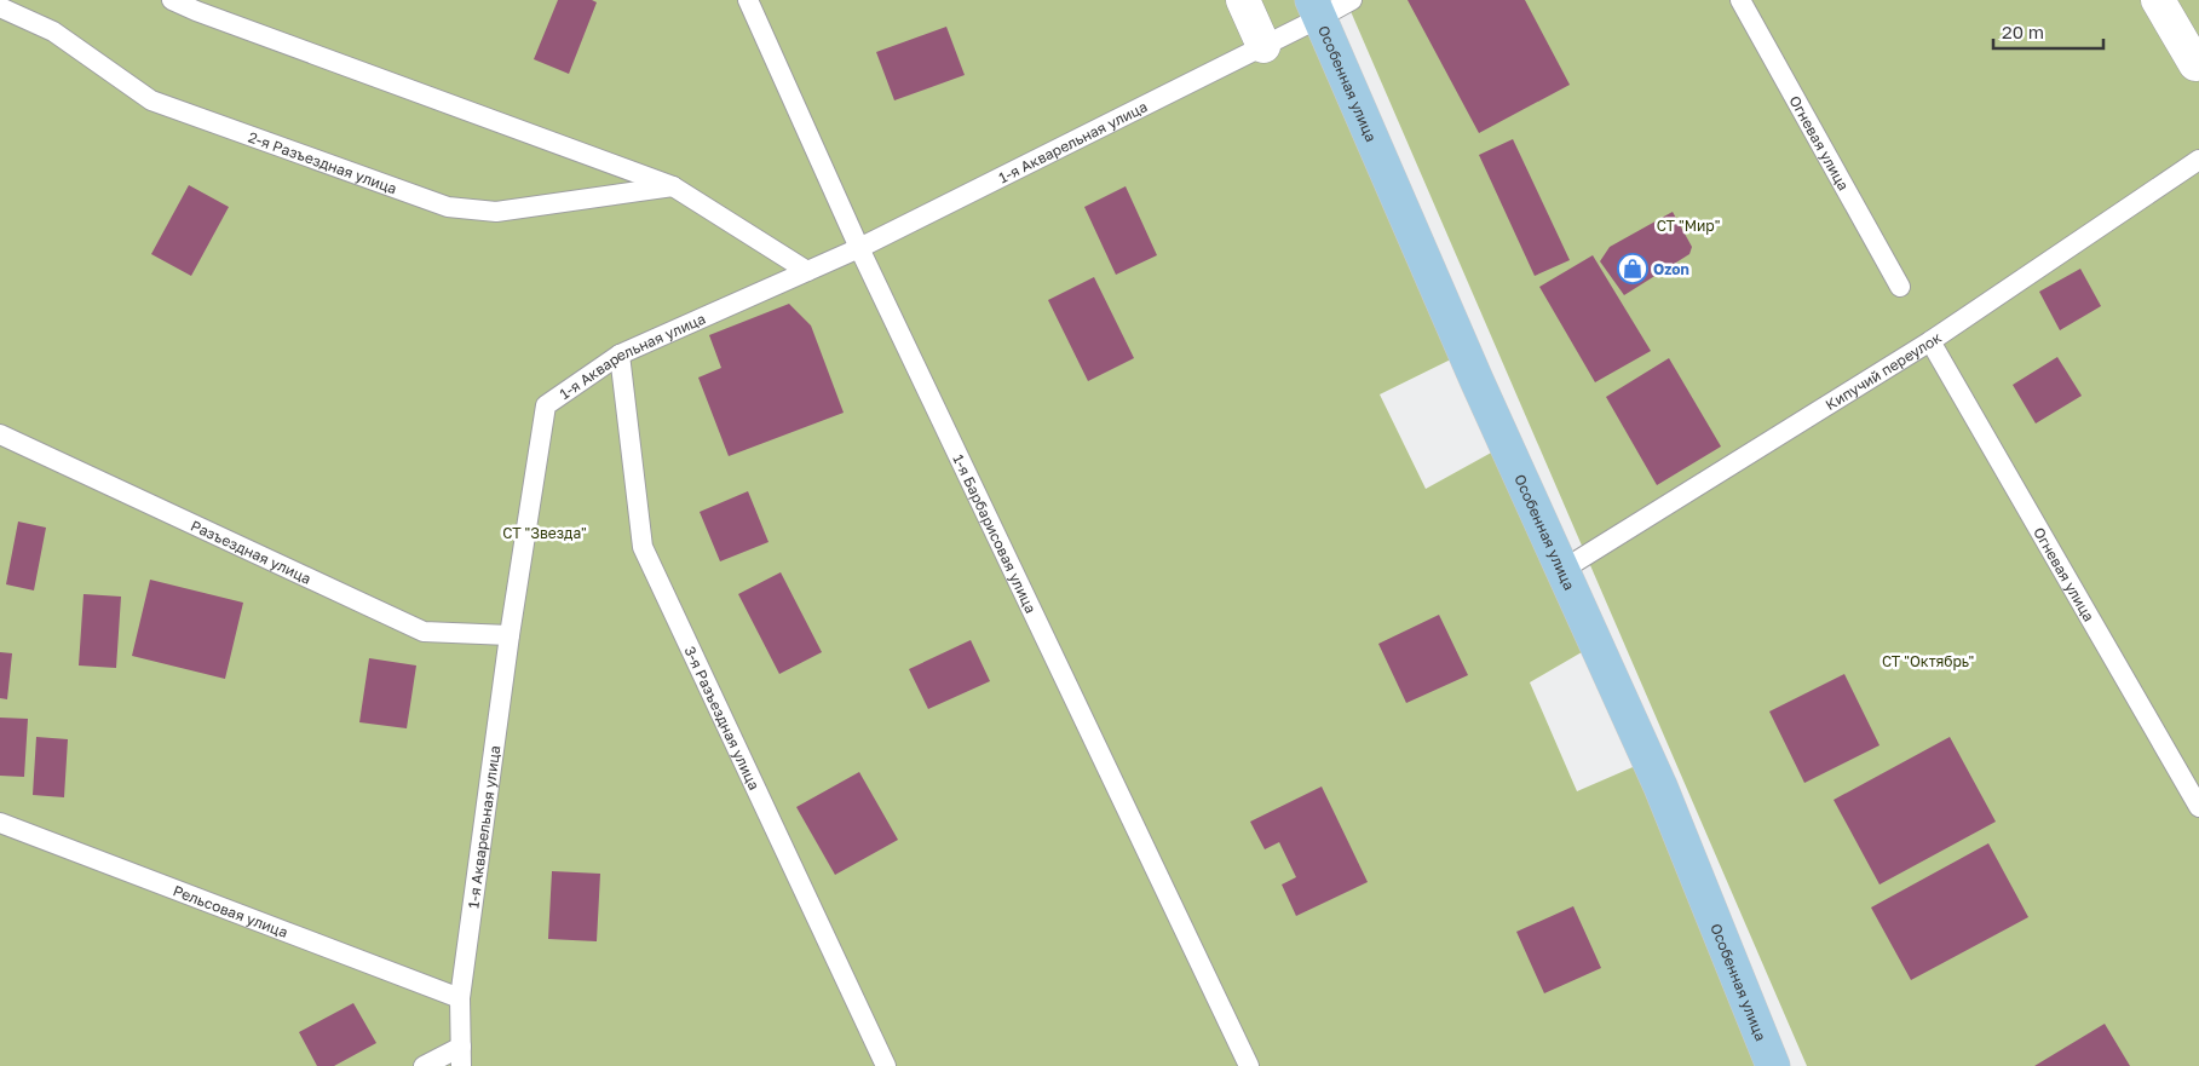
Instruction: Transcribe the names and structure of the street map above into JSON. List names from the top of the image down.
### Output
{
  "streets": {
    "main road": ["Особенная улица"],
    "lane": [
      "1-я Акварельная улица",
      "Огневая улица",
      "2-я Разъездная улица",
      "Кипучий переулок",
      "1-я Барбарисовая улица",
      "Разъездная улица",
      "3-я Разъездная улица",
      "Рельсовая улица"
    ]
  },
  "crossings": [
    ["Особенная улица", "1-я Акварельная улица"],
    ["Особенная улица", "Кипучий переулок"],
    ["1-я Акварельная улица", "1-я Барбарисовая улица"],
    ["1-я Акварельная улица", "Разъездная улица"],
    ["1-я Акварельная улица", "3-я Разъездная улица"],
    ["1-я Акварельная улица", "Рельсовая улица"],
    ["Огневая улица", "Кипучий переулок"]
  ],
  "parks": ["СТ \"Мир\"", "СТ \"Звезда\"", "СТ \"Октябрь\""],
  "places": {
    "shop": ["Ozon"]
  },
  "scale_bar": "20 m"
}
